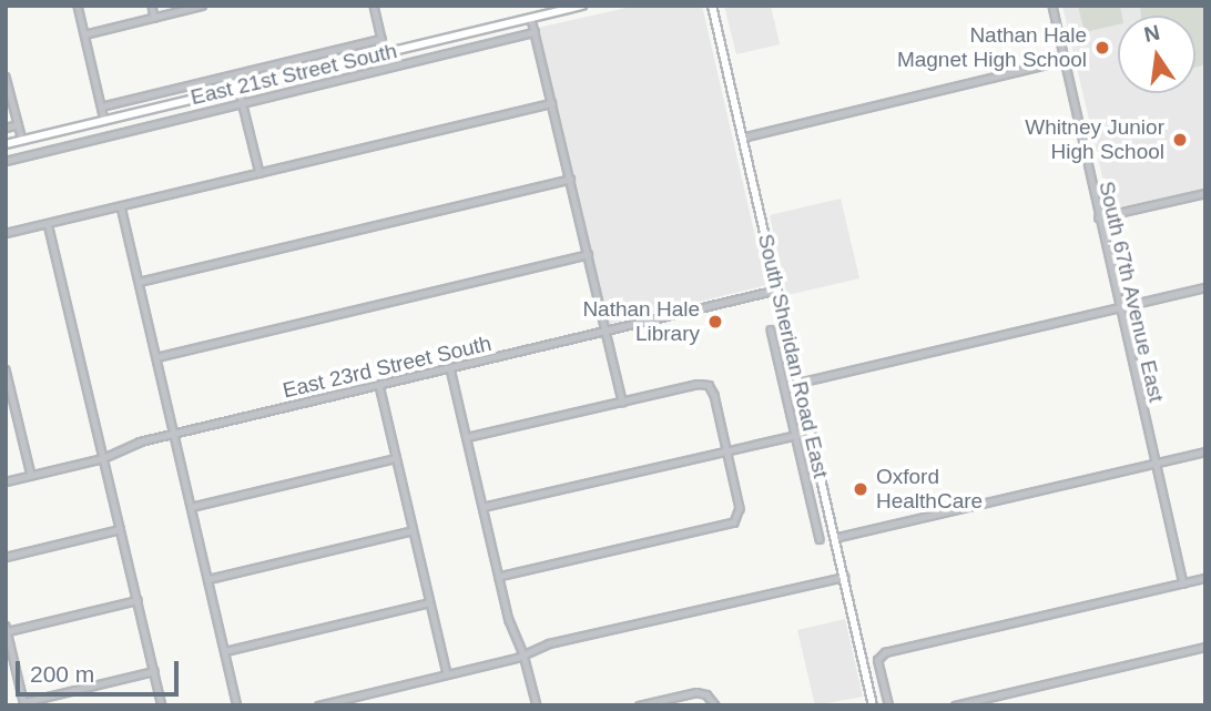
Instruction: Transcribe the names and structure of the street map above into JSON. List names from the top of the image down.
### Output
{
  "streets": {
    "main road": ["East 21st Street South", "South Sheridan Road East"],
    "street": ["South 67th Avenue East", "East 23rd Street South"]
  },
  "crossings": [
    ["South Sheridan Road East", "East 23rd Street South"]
  ],
  "places": [
    "Nathan Hale Magnet High School",
    "Whitney Junior High School",
    "Nathan Hale Library",
    "Oxford HealthCare"
  ],
  "scale_bar": "200 m",
  "north": "top"
}
